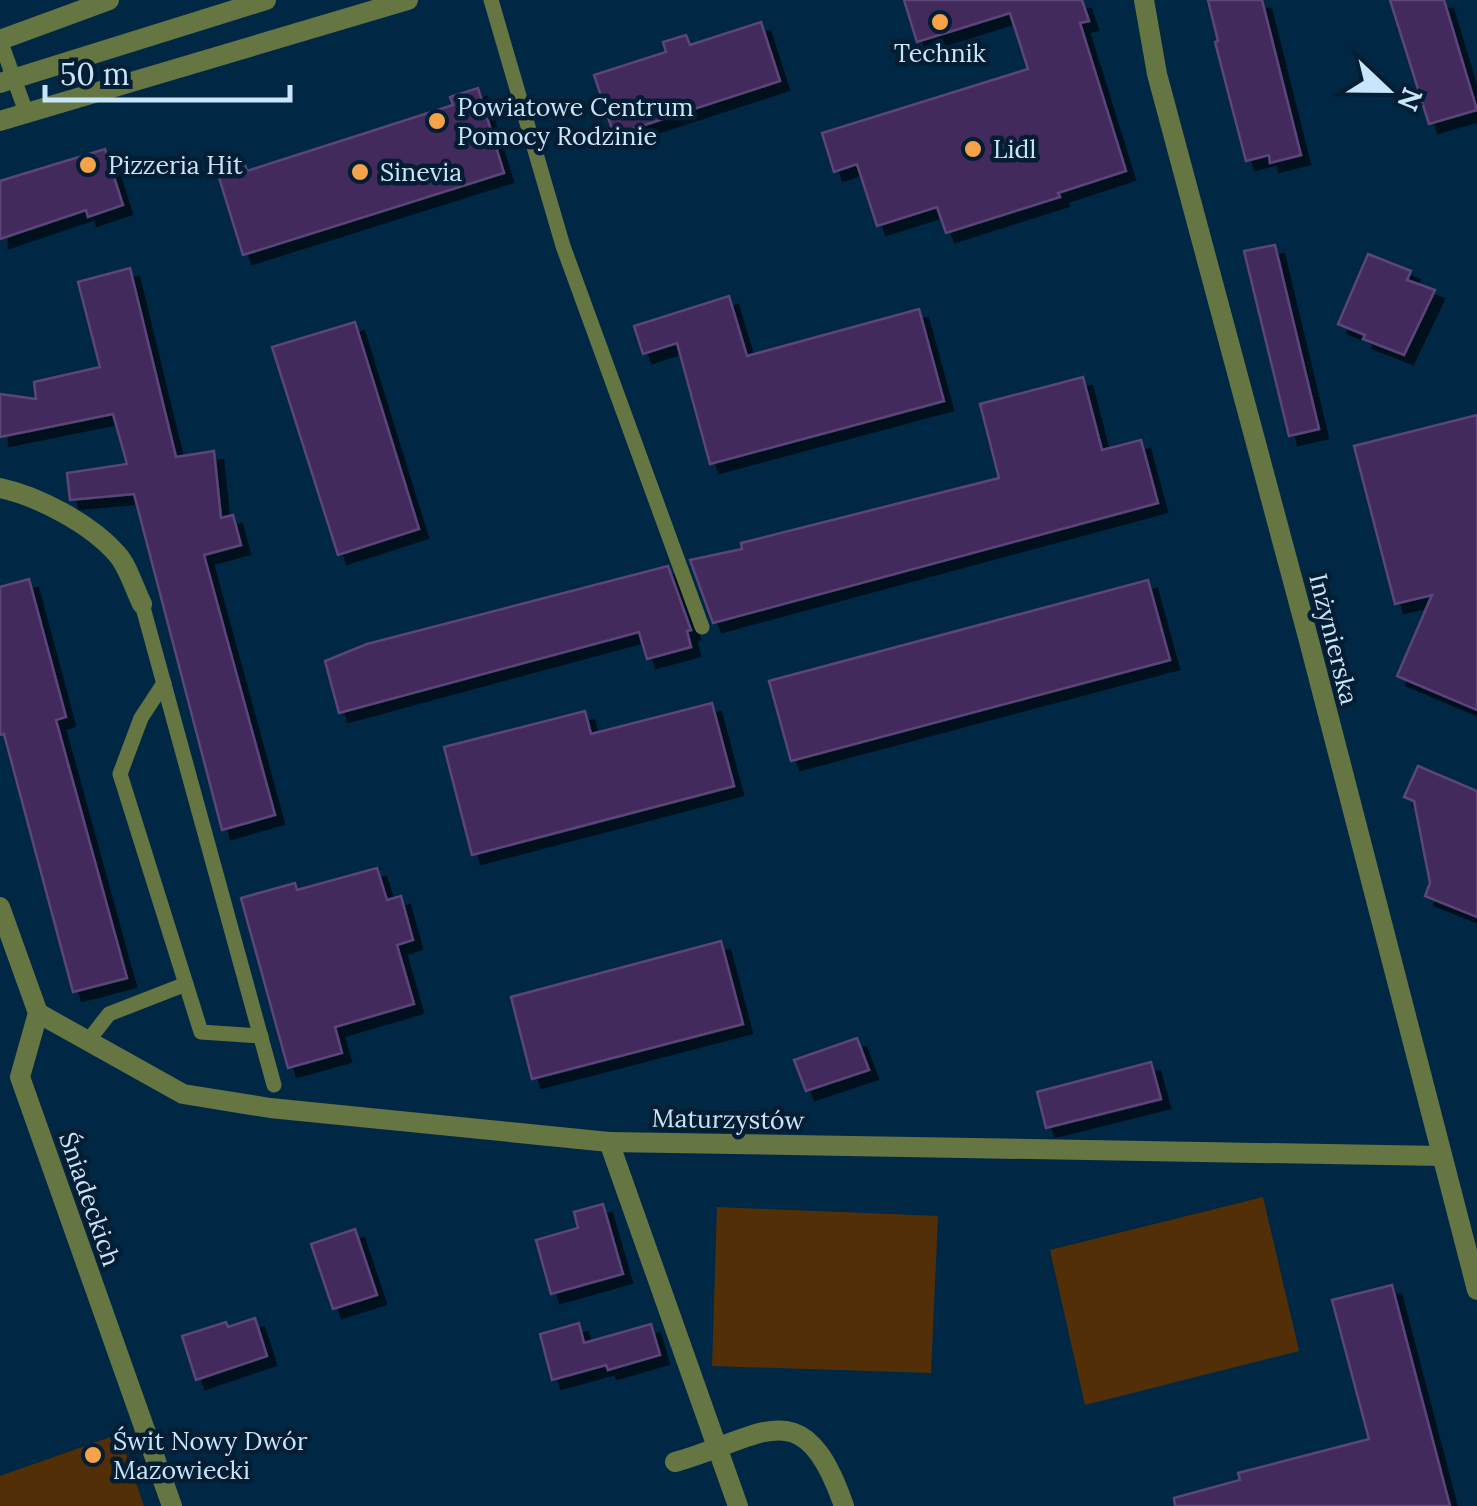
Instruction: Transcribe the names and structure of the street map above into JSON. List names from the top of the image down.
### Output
{
  "streets": {
    "street": ["Inżynierska", "Maturzystów", "Śniadeckich"]
  },
  "crossings": [
    ["Inżynierska", "Maturzystów"],
    ["Maturzystów", "Śniadeckich"]
  ],
  "places": [
    "Technik",
    "Powiatowe Centrum Pomocy Rodzinie",
    "Lidl",
    "Pizzeria Hit",
    "Sinevia",
    "Świt Nowy Dwór Mazowiecki"
  ],
  "scale_bar": "50 m",
  "north": "right"
}
